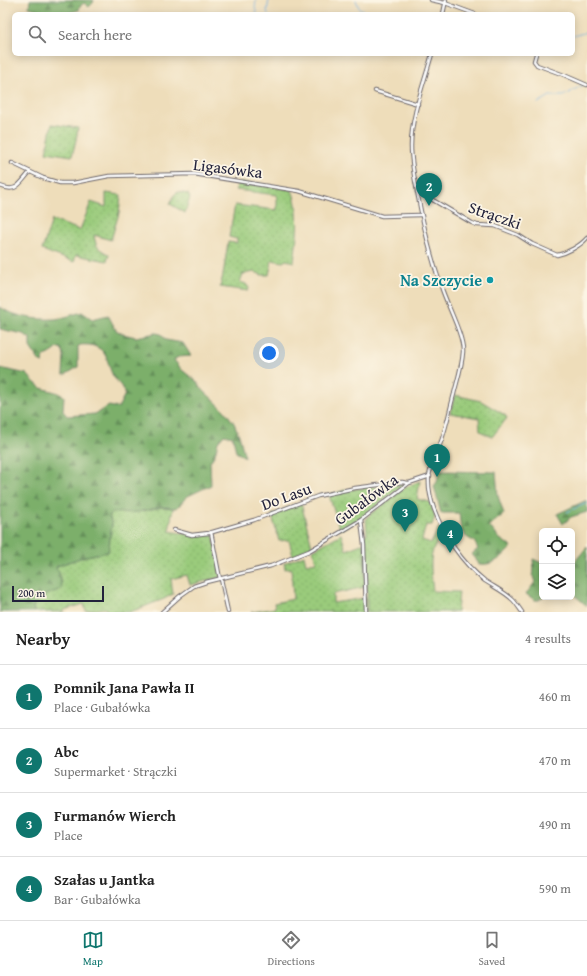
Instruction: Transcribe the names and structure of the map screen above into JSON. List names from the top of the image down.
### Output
{
  "streets": {
    "street": [
      "Ligasówka",
      "Strączki",
      "Do Lasu",
      "Gubałówka"
    ]
  },
  "crossings": [
    ["Do Lasu", "Gubałówka"]
  ],
  "places": ["Na Szczycie"],
  "scale_bar": "200 m",
  "page": {
    "search": "Search here",
    "pins": [
      "2",
      "1",
      "3",
      "4"
    ],
    "scale": "200 m",
    "heading": ["Nearby", "4 results"],
    "list": [
      {
        "mark": "1",
        "name": "Pomnik Jana Pawła II",
        "note": "Place · Gubałówka",
        "value": "460 m"
      },
      {
        "mark": "2",
        "name": "Abc",
        "note": "Supermarket · Strączki",
        "value": "470 m"
      },
      {
        "mark": "3",
        "name": "Furmanów Wierch",
        "note": "Place",
        "value": "490 m"
      },
      {
        "mark": "4",
        "name": "Szałas u Jantka",
        "note": "Bar · Gubałówka",
        "value": "590 m"
      }
    ],
    "nav": ["Map", "Directions", "Saved"]
  }
}
